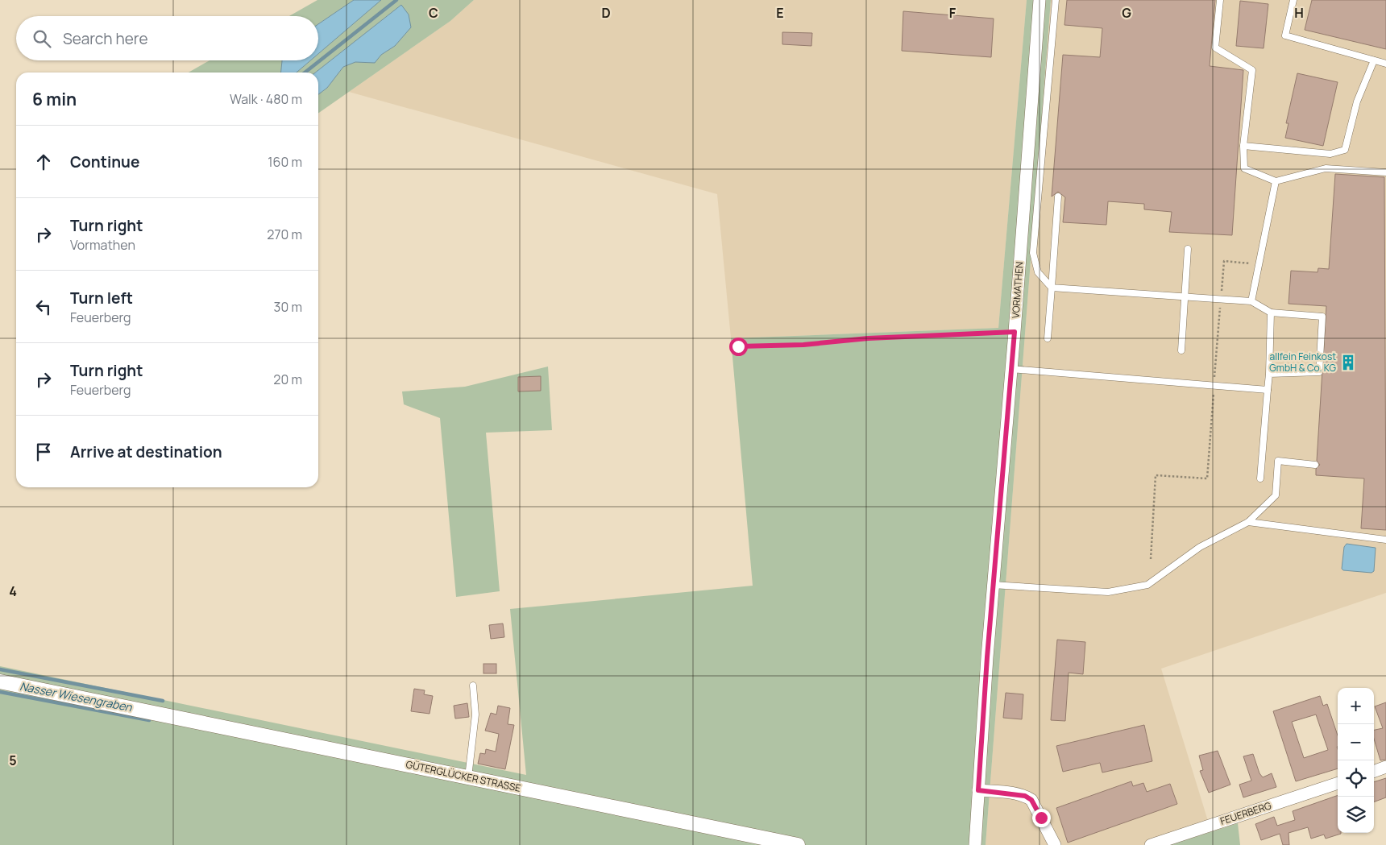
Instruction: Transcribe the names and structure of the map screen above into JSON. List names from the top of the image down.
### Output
{
  "streets": {
    "street": ["VORMATHEN", "GÜTERGLÜCKER STRASSE", "FEUERBERG"]
  },
  "water": ["Nasser Wiesengraben"],
  "places": {
    "building": ["allfein Feinkost GmbH & Co. KG"]
  },
  "page": {
    "search": "Search here",
    "heading": ["6 min", "Walk · 480 m"],
    "list": [
      ["Continue", "160 m"],
      ["Turn right", "Vormathen", "270 m"],
      ["Turn left", "Feuerberg", "30 m"],
      ["Turn right", "Feuerberg", "20 m"],
      "Arrive at destination"
    ],
    "map_buttons": ["+", "−"]
  },
  "grid": {
    "columns": [
      "C",
      "D",
      "E",
      "F",
      "G",
      "H"
    ],
    "rows": ["4", "5"]
  }
}
